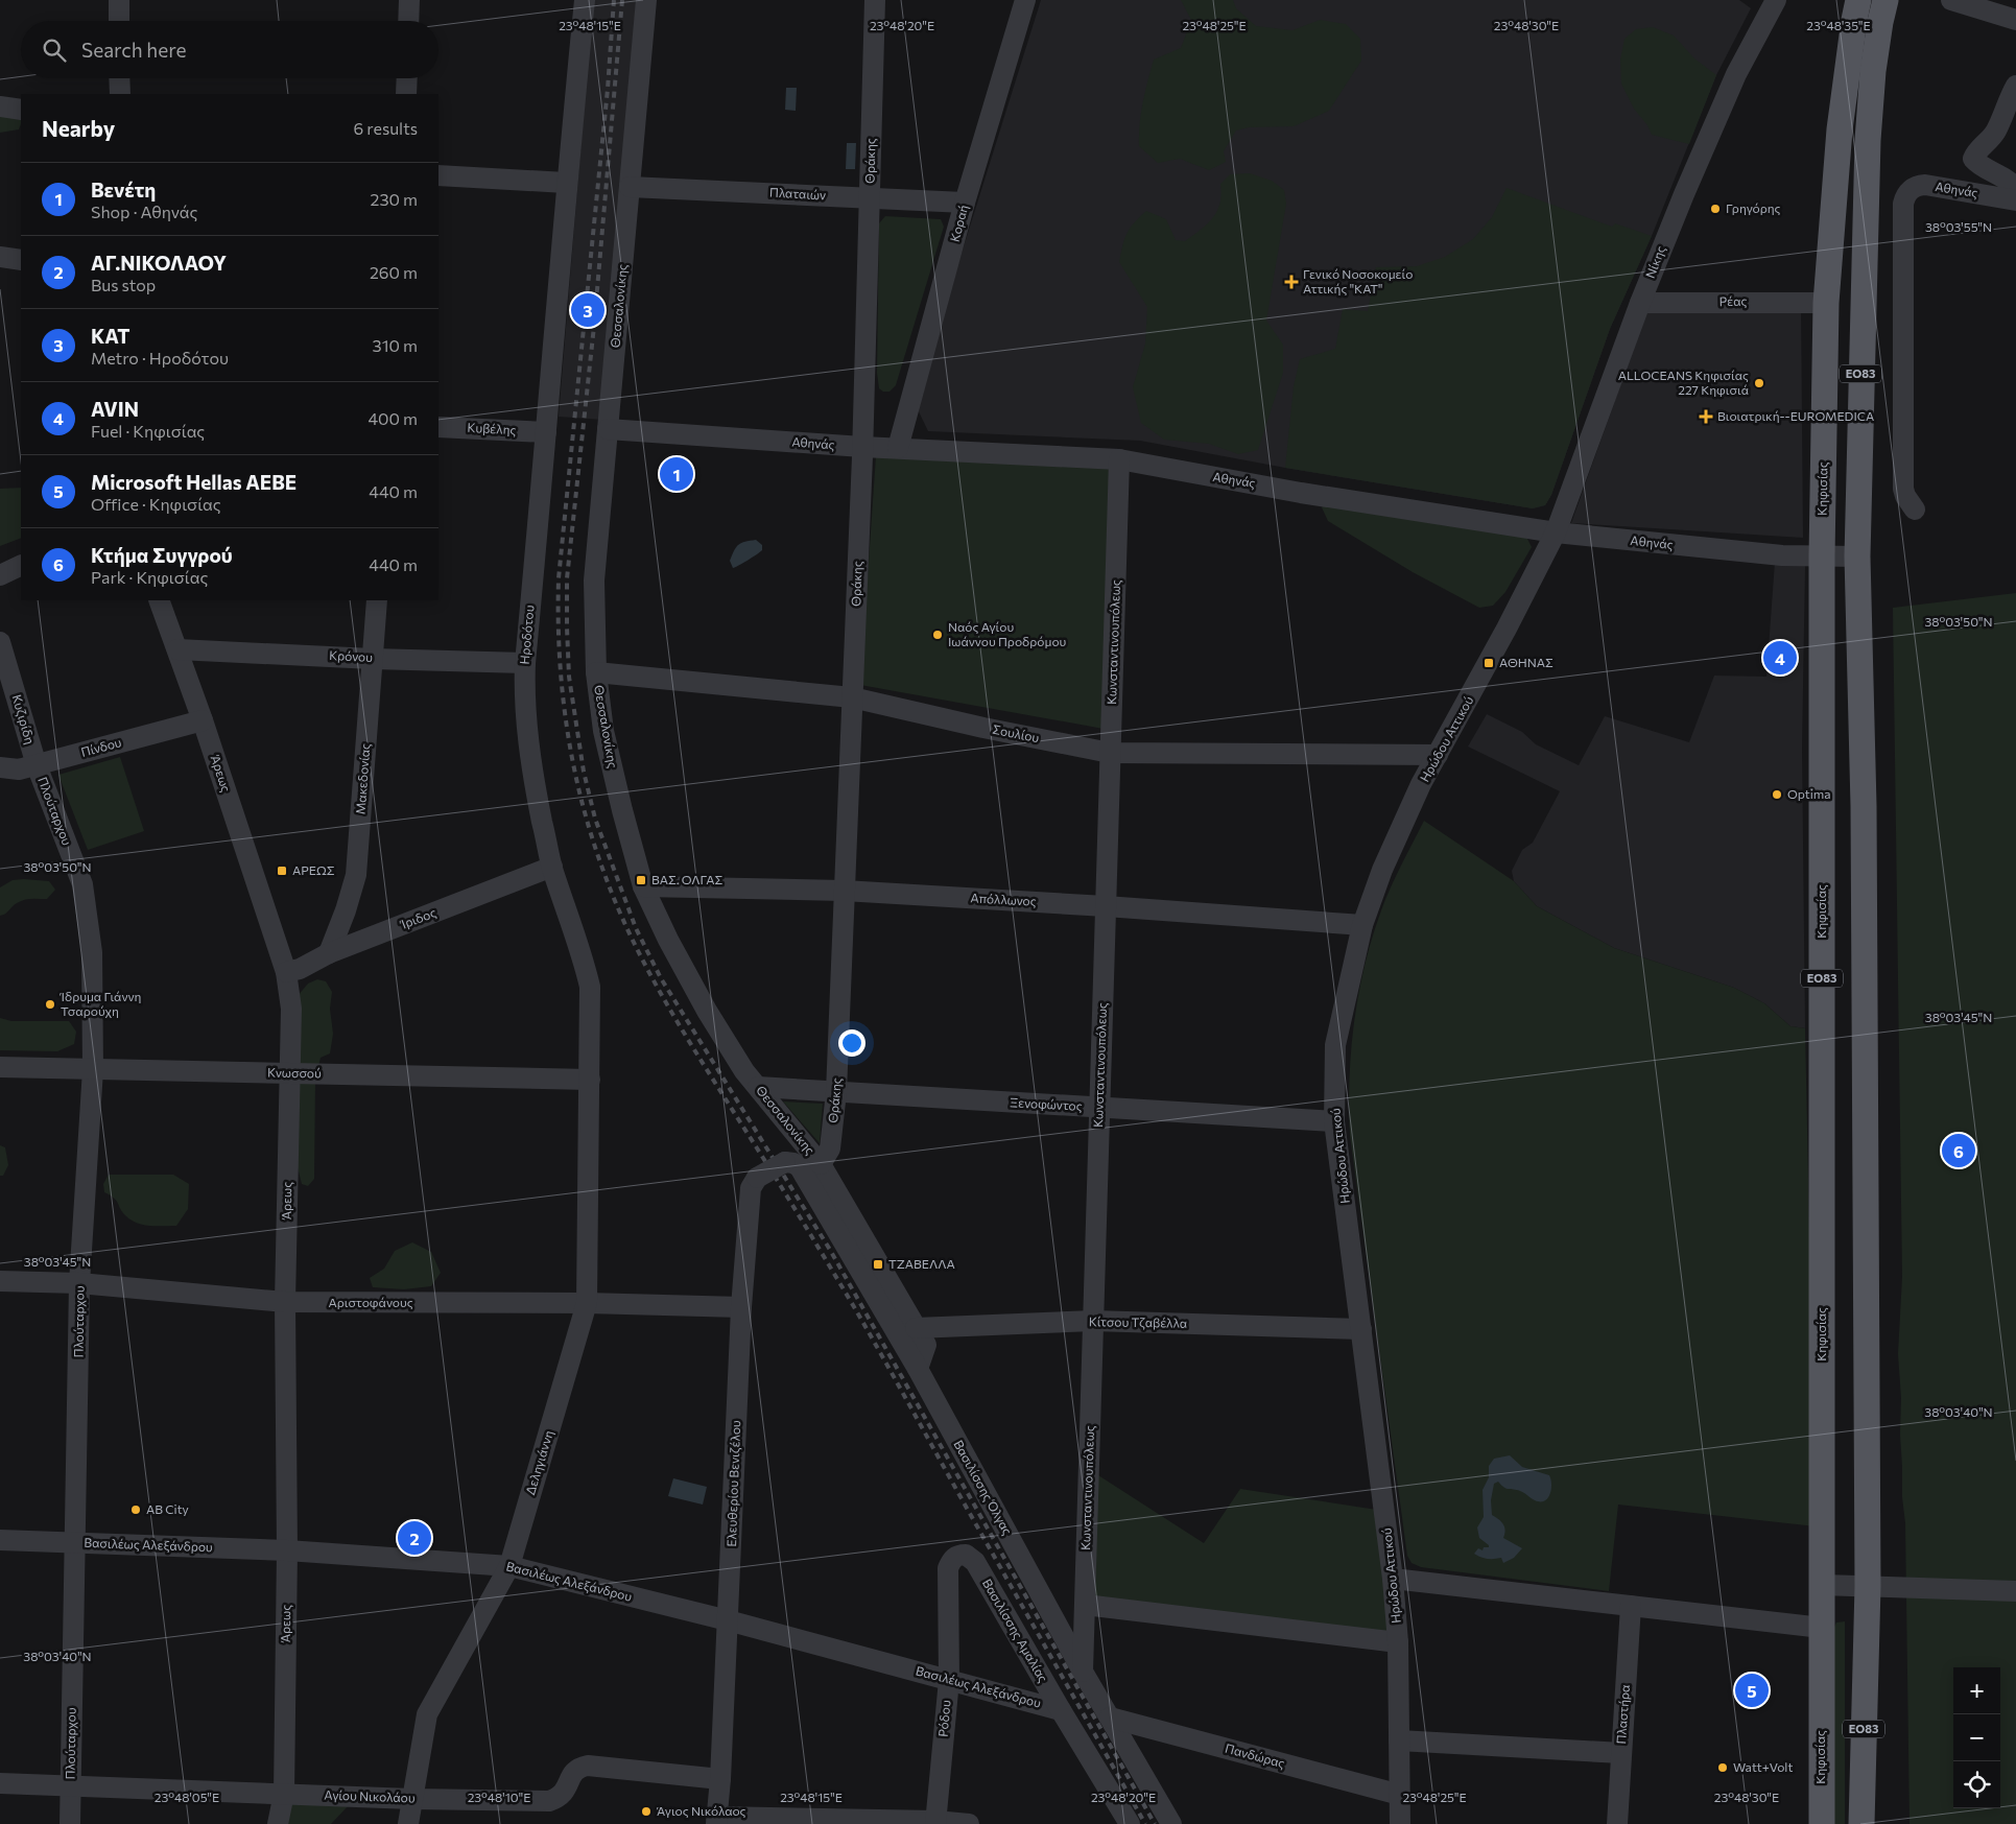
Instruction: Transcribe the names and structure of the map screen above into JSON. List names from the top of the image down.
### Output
{
  "streets": {
    "main road": ["ΕΟ83", "Κηφισίας"],
    "street": [
      "Θράκης",
      "Αθηνάς",
      "Πλαταιών",
      "Κοραή",
      "Νίκης",
      "Ρέας",
      "Θεσσαλονίκης",
      "Κυβέλης",
      "Ηροδότου",
      "Κωνσταντινουπόλεως",
      "Κρόνου",
      "Κυζιρίδη",
      "Σουλίου",
      "Ηρώδου Αττικού",
      "Πίνδου",
      "Άρεως",
      "Μακεδονίας",
      "Πλούταρχου",
      "Απόλλωνος",
      "Ίριδος",
      "Κνωσσού",
      "Ξενοφώντος",
      "Αριστοφάνους",
      "Κίτσου Τζαβέλλα",
      "Δεληγιάννη",
      "Ελευθερίου Βενιζέλου",
      "Βασιλίσσης Όλγας",
      "Βασιλέως Αλεξάνδρου",
      "Βασιλίσσης Αμαλίας",
      "Πλαστήρα",
      "Ρόδου",
      "Πανδώρας",
      "Αγίου Νικολάου"
    ]
  },
  "crossings": [
    ["Θράκης", "Αθηνάς"],
    ["Θράκης", "Πλαταιών"],
    ["Θράκης", "Θεσσαλονίκης"],
    ["Θράκης", "Σουλίου"],
    ["Θράκης", "Απόλλωνος"],
    ["Θράκης", "Ξενοφώντος"],
    ["Αθηνάς", "Κοραή"],
    ["Αθηνάς", "Νίκης"],
    ["Αθηνάς", "Θεσσαλονίκης"],
    ["Αθηνάς", "ΕΟ83"],
    ["Αθηνάς", "Κηφισίας"],
    ["Αθηνάς", "Κωνσταντινουπόλεως"],
    ["Αθηνάς", "Ηρώδου Αττικού"],
    ["Πλαταιών", "Κοραή"],
    ["Πλαταιών", "Θεσσαλονίκης"],
    ["Νίκης", "Ρέας"],
    ["Νίκης", "Ηρώδου Αττικού"],
    ["Ρέας", "Κηφισίας"],
    ["Θεσσαλονίκης", "Σουλίου"],
    ["Θεσσαλονίκης", "Απόλλωνος"],
    ["Θεσσαλονίκης", "Ξενοφώντος"],
    ["Θεσσαλονίκης", "Κίτσου Τζαβέλλα"],
    ["Θεσσαλονίκης", "Βασιλίσσης Όλγας"],
    ["Κυβέλης", "Ηροδότου"],
    ["Ηροδότου", "Κρόνου"],
    ["Ηροδότου", "Ίριδος"],
    ["Ηροδότου", "Κνωσσού"],
    ["Ηροδότου", "Δεληγιάννη"],
    ["Κωνσταντινουπόλεως", "Σουλίου"],
    ["Κωνσταντινουπόλεως", "Απόλλωνος"],
    ["Κωνσταντινουπόλεως", "Ξενοφώντος"],
    ["Κωνσταντινουπόλεως", "Κίτσου Τζαβέλλα"],
    ["Κωνσταντινουπόλεως", "Βασιλίσσης Όλγας"],
    ["Κρόνου", "Άρεως"],
    ["Κρόνου", "Μακεδονίας"],
    ["Κυζιρίδη", "Πίνδου"],
    ["Κυζιρίδη", "Πλούταρχου"],
    ["Σουλίου", "Ηρώδου Αττικού"],
    ["Ηρώδου Αττικού", "Απόλλωνος"],
    ["Ηρώδου Αττικού", "Ξενοφώντος"],
    ["Ηρώδου Αττικού", "Κίτσου Τζαβέλλα"],
    ["Ηρώδου Αττικού", "Πανδώρας"],
    ["Πίνδου", "Άρεως"],
    ["Πίνδου", "Πλούταρχου"],
    ["Άρεως", "Ίριδος"],
    ["Άρεως", "Κνωσσού"],
    ["Άρεως", "Αριστοφάνους"],
    ["Άρεως", "Βασιλέως Αλεξάνδρου"],
    ["Άρεως", "Αγίου Νικολάου"],
    ["Μακεδονίας", "Ίριδος"],
    ["Πλούταρχου", "Κνωσσού"],
    ["Πλούταρχου", "Αριστοφάνους"],
    ["Πλούταρχου", "Βασιλέως Αλεξάνδρου"],
    ["Πλούταρχου", "Αγίου Νικολάου"],
    ["Κνωσσού", "Δεληγιάννη"],
    ["Αριστοφάνους", "Δεληγιάννη"],
    ["Αριστοφάνους", "Ελευθερίου Βενιζέλου"],
    ["Δεληγιάννη", "Βασιλέως Αλεξάνδρου"],
    ["Δεληγιάννη", "Αγίου Νικολάου"],
    ["Ελευθερίου Βενιζέλου", "Βασιλίσσης Όλγας"],
    ["Ελευθερίου Βενιζέλου", "Βασιλέως Αλεξάνδρου"],
    ["Ελευθερίου Βενιζέλου", "Αγίου Νικολάου"],
    ["Βασιλίσσης Όλγας", "Πανδώρας"],
    ["Βασιλέως Αλεξάνδρου", "Βασιλίσσης Αμαλίας"],
    ["Βασιλέως Αλεξάνδρου", "Ρόδου"],
    ["Βασιλίσσης Αμαλίας", "Ρόδου"]
  ],
  "places": {
    "other": [
      "Γρηγόρης",
      "ALLOCEANS Κηφισίας 227 Κηφισιά",
      "Ναός Αγίου Ιωάννου Προδρόμου",
      "Optima",
      "Ίδρυμα Γιάννη Τσαρούχη",
      "AB City",
      "Watt+Volt",
      "Άγιος Νικόλαος"
    ],
    "health": ["Γενικό Νοσοκομείο Αττικής \"ΚΑΤ\"", "Βιοιατρική--EUROMEDICA"],
    "transit": [
      "ΑΘΗΝΑΣ",
      "ΑΡΕΩΣ",
      "ΒΑΣ. ΟΛΓΑΣ",
      "ΤΖΑΒΕΛΛΑ"
    ]
  },
  "page": {
    "search": "Search here",
    "heading": ["Nearby", "6 results"],
    "list": [
      {
        "mark": "1",
        "name": "Βενέτη",
        "note": "Shop · Αθηνάς",
        "value": "230 m"
      },
      {
        "mark": "2",
        "name": "ΑΓ.ΝΙΚΟΛΑΟΥ",
        "note": "Bus stop",
        "value": "260 m"
      },
      {
        "mark": "3",
        "name": "ΚΑΤ",
        "note": "Metro · Ηροδότου",
        "value": "310 m"
      },
      {
        "mark": "4",
        "name": "AVIN",
        "note": "Fuel · Κηφισίας",
        "value": "400 m"
      },
      {
        "mark": "5",
        "name": "Microsoft Hellas AEBE",
        "note": "Office · Κηφισίας",
        "value": "440 m"
      },
      {
        "mark": "6",
        "name": "Κτήμα Συγγρού",
        "note": "Park · Κηφισίας",
        "value": "440 m"
      }
    ],
    "pins": [
      "3",
      "1",
      "4",
      "6",
      "2",
      "5"
    ],
    "map_buttons": ["+", "−"]
  },
  "coordinates": [
    "23°48'15\"E",
    "23°48'20\"E",
    "23°48'25\"E",
    "23°48'30\"E",
    "23°48'35\"E",
    "38°03'55\"N",
    "38°03'50\"N",
    "38°03'45\"N",
    "38°03'40\"N",
    "23°48'05\"E",
    "23°48'10\"E"
  ]
}
